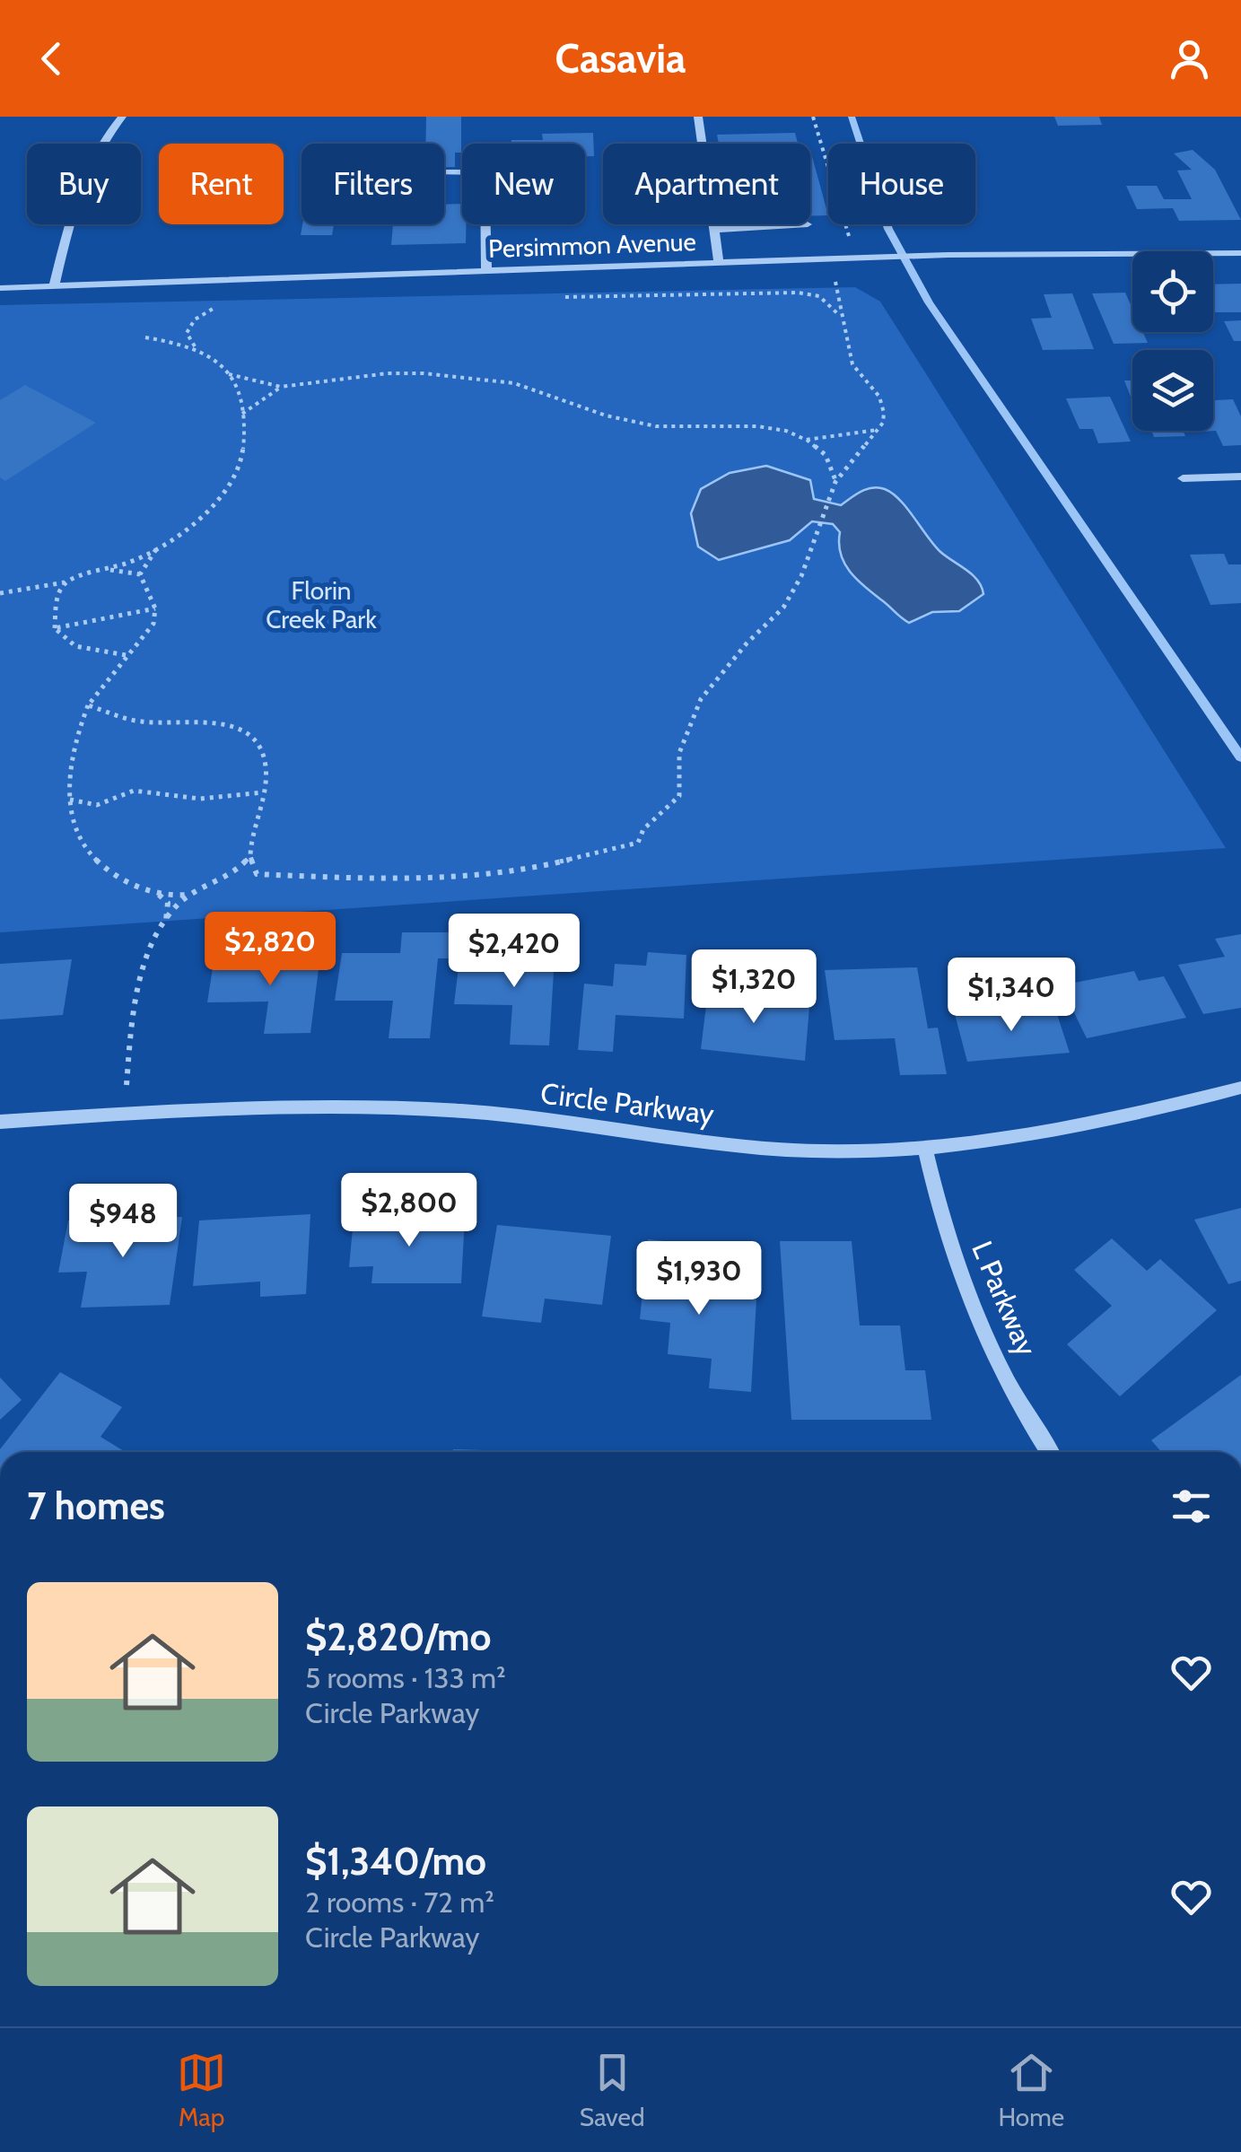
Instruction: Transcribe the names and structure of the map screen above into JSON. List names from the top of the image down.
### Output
{
  "streets": {
    "street": ["Persimmon Avenue", "Circle Parkway", "L Parkway"]
  },
  "crossings": [
    ["Circle Parkway", "L Parkway"]
  ],
  "parks": ["Florin Creek Park"],
  "page": {
    "header": "Casavia",
    "chip": [
      "Buy",
      "Rent",
      "Filters",
      "New",
      "Apartment",
      "House"
    ],
    "price": [
      "$2,820",
      "$2,420",
      "$1,320",
      "$1,340",
      "$2,800",
      "$948",
      "$1,930"
    ],
    "heading": "7 homes",
    "list": [
      {
        "name": "$2,820/mo",
        "note": "5 rooms · 133 m² · Circle Parkway"
      },
      {
        "name": "$1,340/mo",
        "note": "2 rooms · 72 m² · Circle Parkway"
      }
    ],
    "tabs": ["Map", "Saved", "Home"]
  }
}
